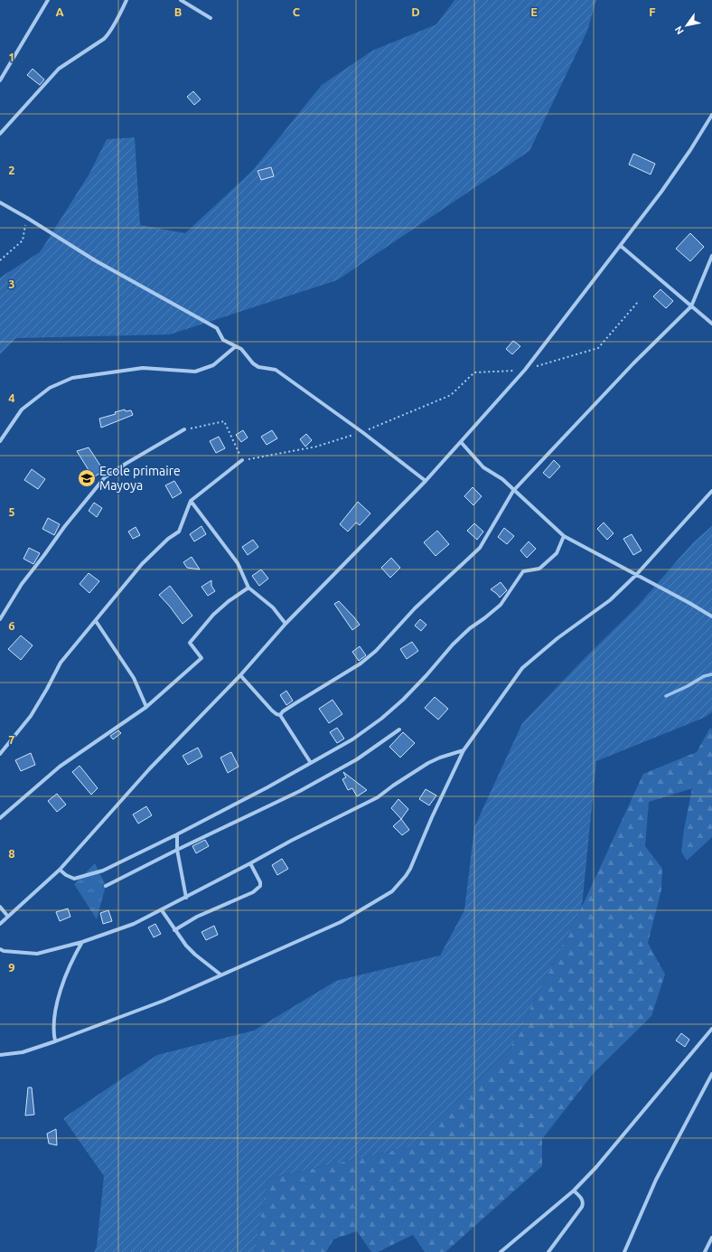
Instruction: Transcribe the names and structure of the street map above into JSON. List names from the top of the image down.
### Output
{
  "places": {
    "school or university": ["Ecole primaire Mayoya"]
  },
  "north": "bottom left",
  "grid": {
    "columns": [
      "A",
      "B",
      "C",
      "D",
      "E",
      "F"
    ],
    "rows": [
      "1",
      "2",
      "3",
      "4",
      "5",
      "6",
      "7",
      "8",
      "9"
    ]
  }
}
